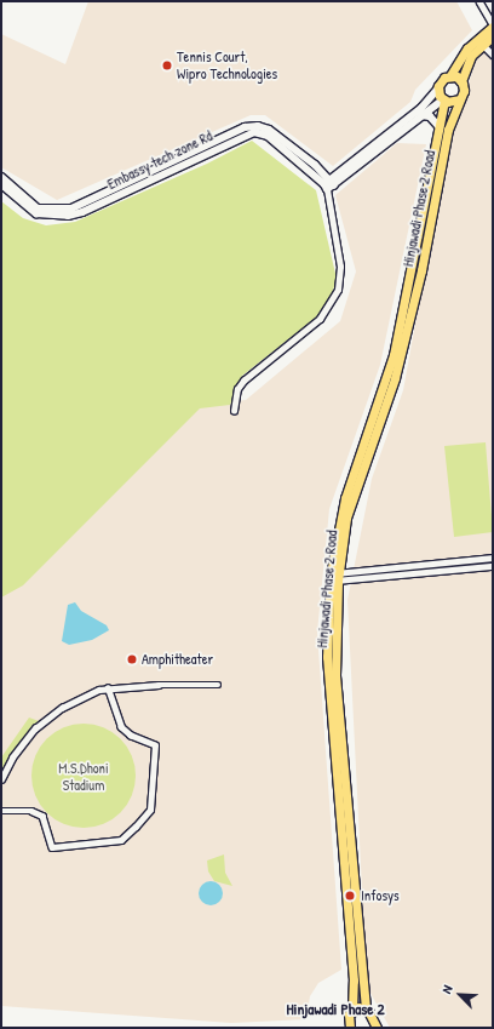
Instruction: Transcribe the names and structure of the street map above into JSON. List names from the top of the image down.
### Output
{
  "streets": {
    "main road": ["Hinjawadi Phase 2 Road"],
    "street": ["Embassy tech zone Rd"]
  },
  "districts": ["Hinjawadi Phase 2"],
  "parks": ["M.S.Dhoni Stadium"],
  "places": ["Tennis Court, Wipro Technologies", "Amphitheater", "Infosys"],
  "north": "top left"
}
